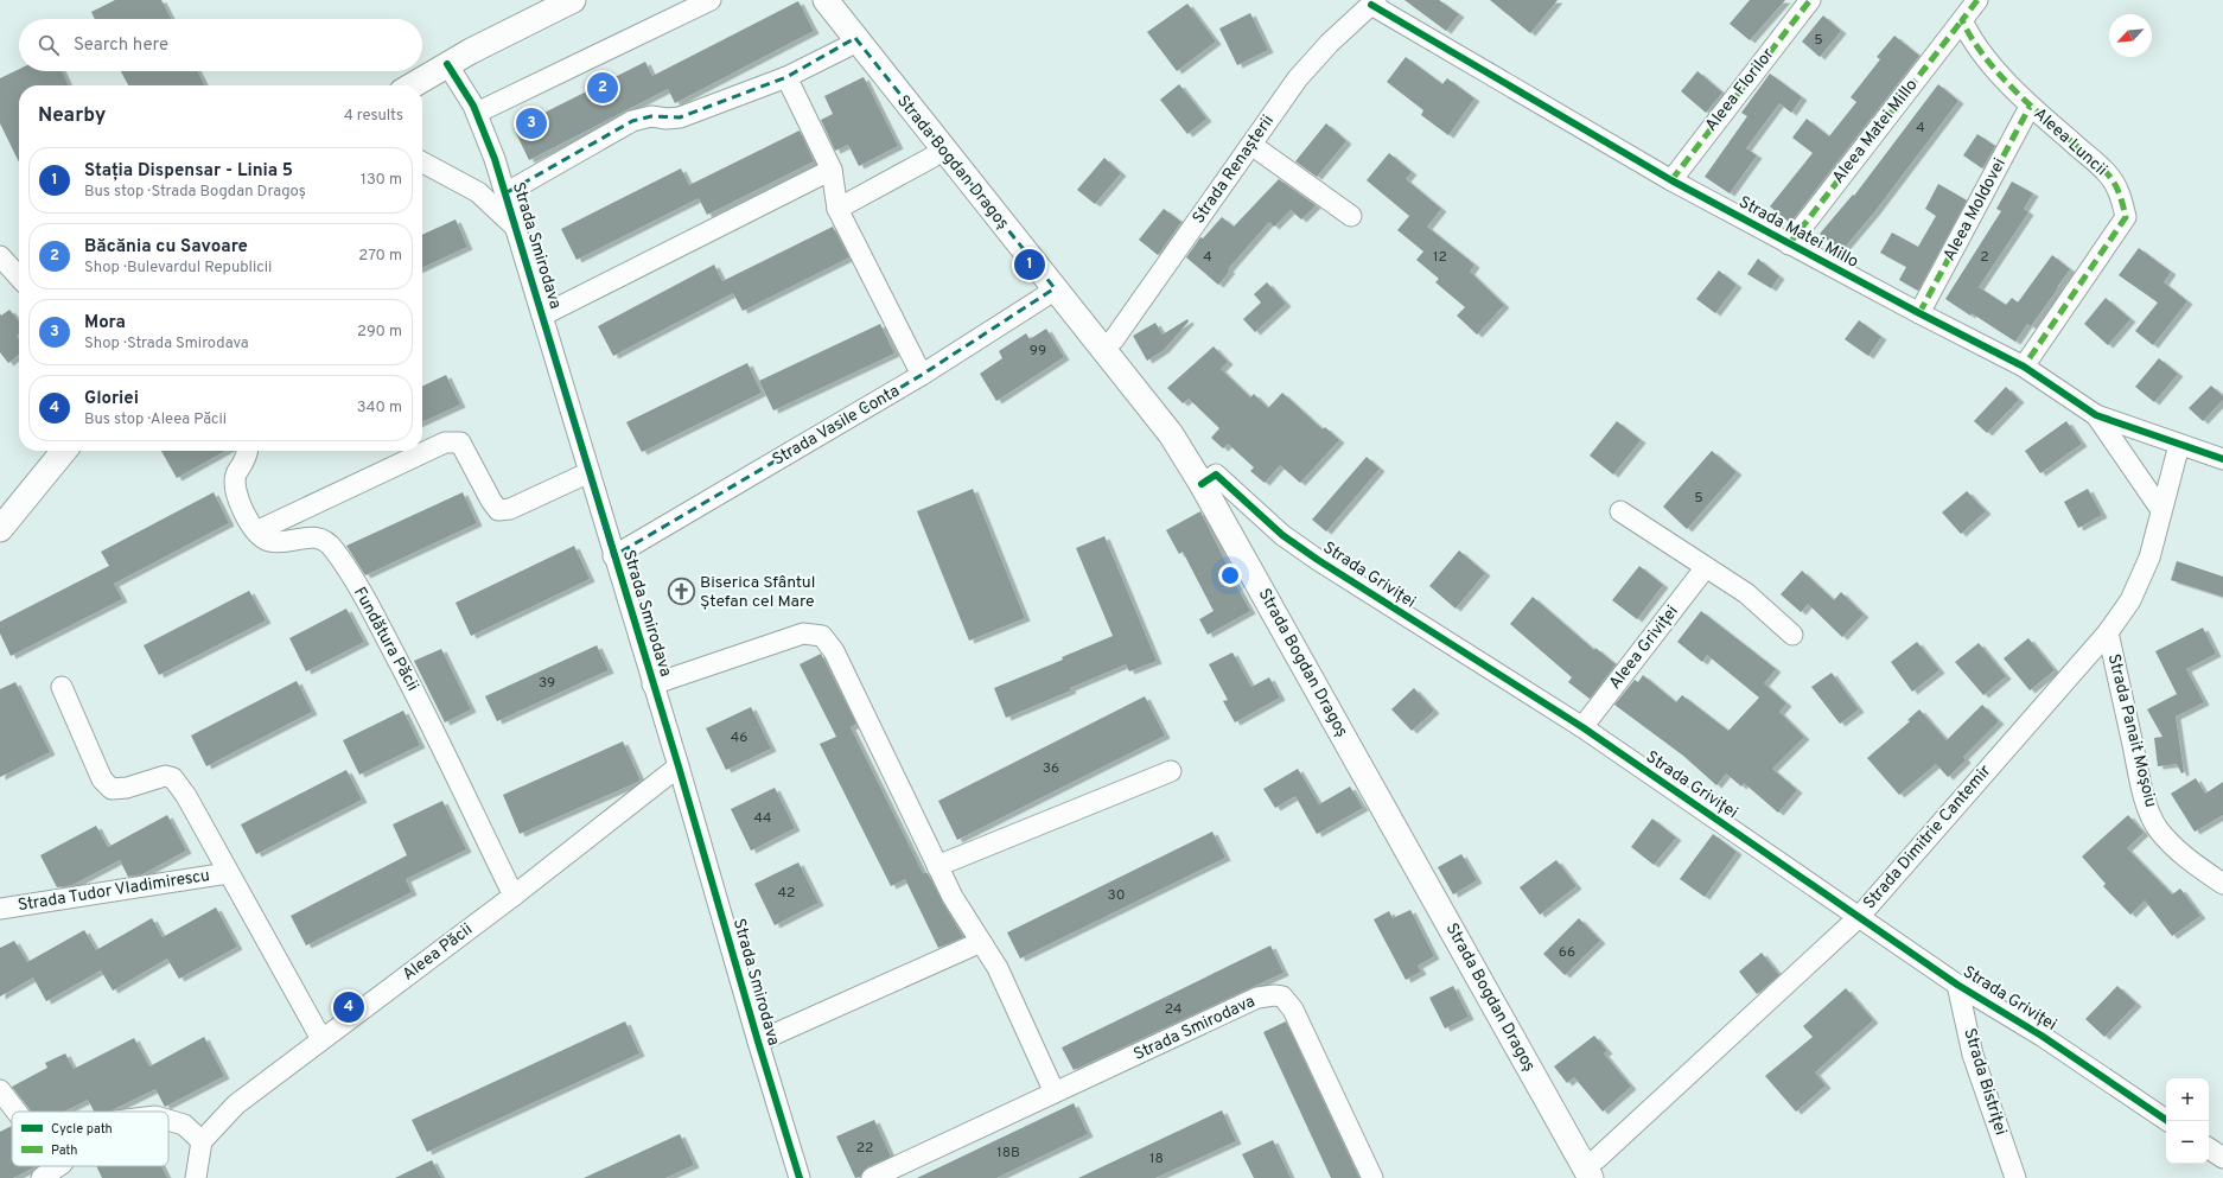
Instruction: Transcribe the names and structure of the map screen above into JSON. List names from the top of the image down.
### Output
{
  "streets": {
    "main road": ["Strada Bogdan Dragoș"],
    "street": [
      "Aleea Florilor",
      "Aleea Matei Millo",
      "Aleea Luncii",
      "Strada Renașterii",
      "Aleea Moldovei",
      "Strada Matei Millo",
      "Strada Smirodava",
      "Strada Vasile Conta",
      "Strada Griviței",
      "Fundătura Păcii",
      "Aleea Griviței",
      "Strada Panait Moșoiu",
      "Strada Dimitrie Cantemir",
      "Strada Tudor Vladimirescu",
      "Aleea Păcii",
      "Strada Bistriței"
    ]
  },
  "crossings": [
    ["Aleea Florilor", "Strada Matei Millo"],
    ["Aleea Matei Millo", "Aleea Luncii"],
    ["Aleea Matei Millo", "Strada Matei Millo"],
    ["Aleea Luncii", "Aleea Moldovei"],
    ["Aleea Luncii", "Strada Matei Millo"],
    ["Strada Bogdan Dragoș", "Strada Renașterii"],
    ["Strada Bogdan Dragoș", "Strada Vasile Conta"],
    ["Strada Bogdan Dragoș", "Strada Griviței"],
    ["Strada Bogdan Dragoș", "Strada Dimitrie Cantemir"],
    ["Strada Renașterii", "Strada Matei Millo"],
    ["Aleea Moldovei", "Strada Matei Millo"],
    ["Strada Matei Millo", "Strada Dimitrie Cantemir"],
    ["Strada Smirodava", "Strada Vasile Conta"],
    ["Strada Smirodava", "Aleea Păcii"],
    ["Strada Griviței", "Aleea Griviței"],
    ["Strada Griviței", "Strada Dimitrie Cantemir"],
    ["Strada Griviței", "Strada Bistriței"],
    ["Fundătura Păcii", "Aleea Păcii"],
    ["Strada Panait Moșoiu", "Strada Dimitrie Cantemir"]
  ],
  "places": {
    "church": ["Biserica Sfântul Ștefan cel Mare"]
  },
  "house_numbers": [
    "5",
    "4",
    "4",
    "12",
    "2",
    "99",
    "5",
    "39",
    "46",
    "36",
    "44",
    "42",
    "30",
    "66",
    "24",
    "22",
    "18B",
    "18"
  ],
  "legend": ["Cycle path", "Path"],
  "north": "bottom left",
  "page": {
    "search": "Search here",
    "pins": [
      "2",
      "3",
      "1",
      "4"
    ],
    "heading": ["Nearby", "4 results"],
    "list": [
      {
        "mark": "1",
        "name": "Stația Dispensar - Linia 5",
        "note": "Bus stop · Strada Bogdan Dragoș",
        "value": "130 m"
      },
      {
        "mark": "2",
        "name": "Băcănia cu Savoare",
        "note": "Shop · Bulevardul Republicii",
        "value": "270 m"
      },
      {
        "mark": "3",
        "name": "Mora",
        "note": "Shop · Strada Smirodava",
        "value": "290 m"
      },
      {
        "mark": "4",
        "name": "Gloriei",
        "note": "Bus stop · Aleea Păcii",
        "value": "340 m"
      }
    ],
    "map_buttons": ["+", "−"]
  }
}
